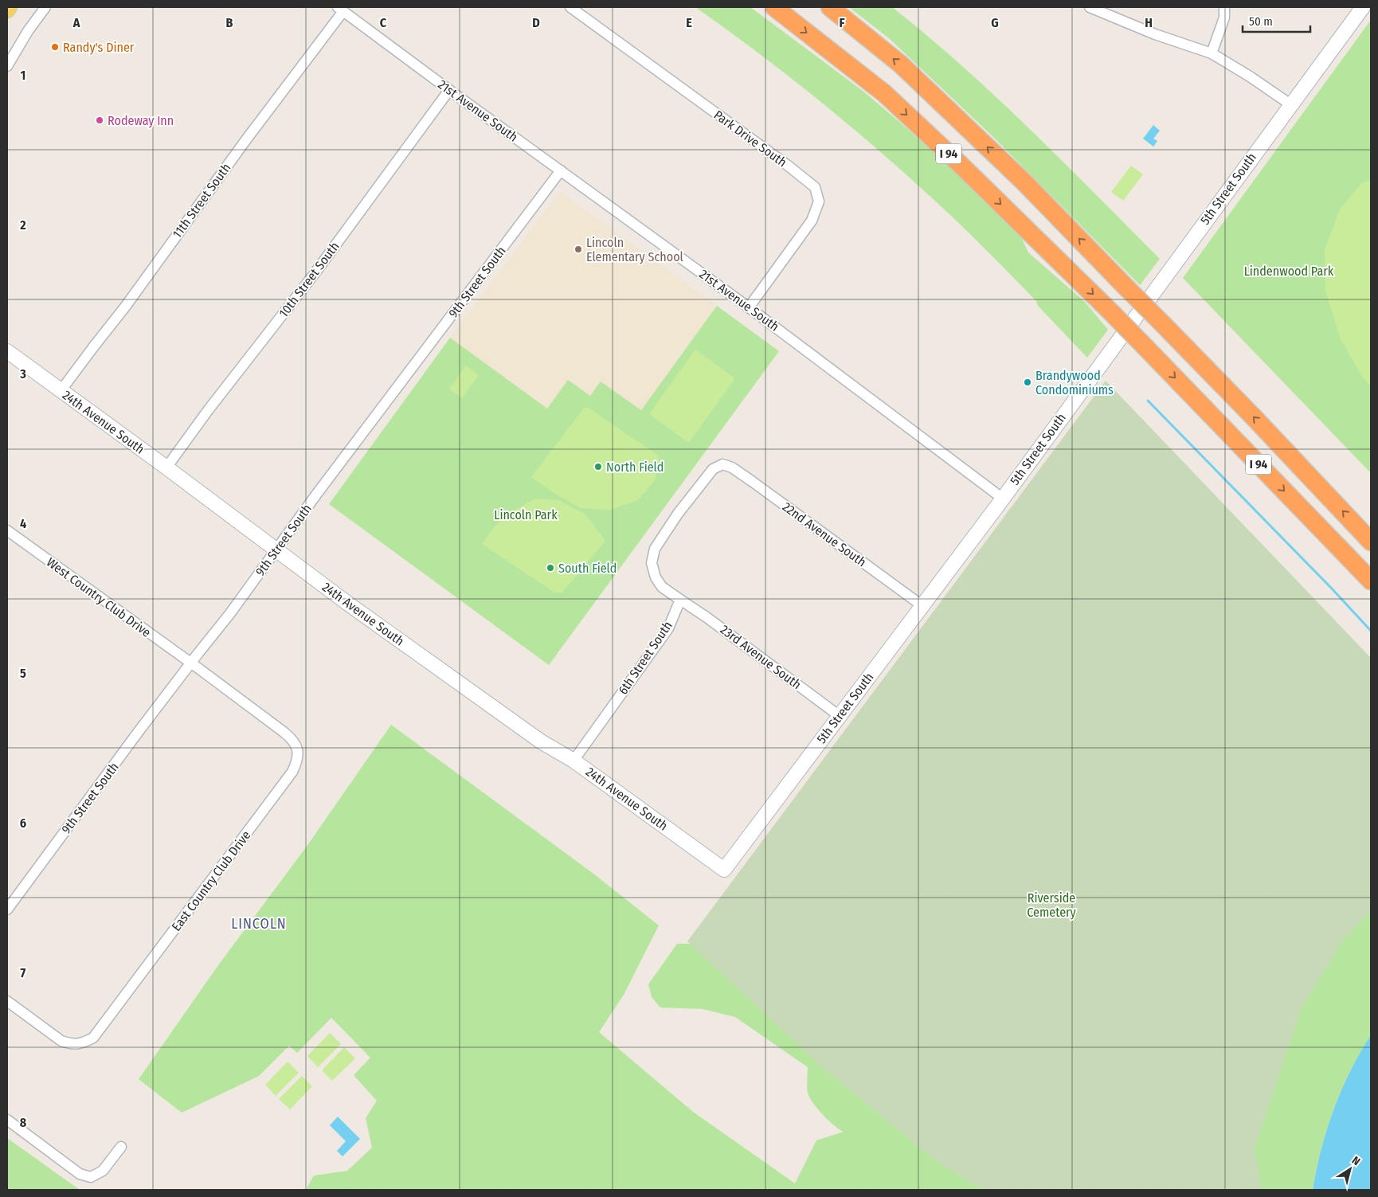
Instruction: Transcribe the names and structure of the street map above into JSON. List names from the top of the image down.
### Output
{
  "streets": {
    "highway": ["I 94"],
    "street": [
      "21st Avenue South",
      "Park Drive South",
      "5th Street South",
      "11th Street South",
      "10th Street South",
      "9th Street South",
      "24th Avenue South",
      "22nd Avenue South",
      "West Country Club Drive",
      "23rd Avenue South",
      "6th Street South",
      "East Country Club Drive"
    ]
  },
  "crossings": [
    ["21st Avenue South", "Park Drive South"],
    ["21st Avenue South", "5th Street South"],
    ["21st Avenue South", "11th Street South"],
    ["21st Avenue South", "10th Street South"],
    ["21st Avenue South", "9th Street South"],
    ["5th Street South", "24th Avenue South"],
    ["5th Street South", "22nd Avenue South"],
    ["5th Street South", "23rd Avenue South"],
    ["11th Street South", "24th Avenue South"],
    ["10th Street South", "24th Avenue South"],
    ["9th Street South", "24th Avenue South"],
    ["9th Street South", "West Country Club Drive"],
    ["9th Street South", "East Country Club Drive"],
    ["24th Avenue South", "6th Street South"],
    ["22nd Avenue South", "23rd Avenue South"],
    ["22nd Avenue South", "6th Street South"],
    ["West Country Club Drive", "East Country Club Drive"],
    ["23rd Avenue South", "6th Street South"]
  ],
  "districts": ["LINCOLN"],
  "parks": ["Lindenwood Park", "Lincoln Park", "Riverside Cemetery"],
  "places": [
    "Randy's Diner",
    "Rodeway Inn",
    "Lincoln Elementary School",
    "Brandywood Condominiums",
    "North Field",
    "South Field"
  ],
  "scale_bar": "50 m",
  "north": "top right",
  "grid": {
    "columns": [
      "A",
      "B",
      "C",
      "D",
      "E",
      "F",
      "G",
      "H"
    ],
    "rows": [
      "1",
      "2",
      "3",
      "4",
      "5",
      "6",
      "7",
      "8"
    ]
  }
}
